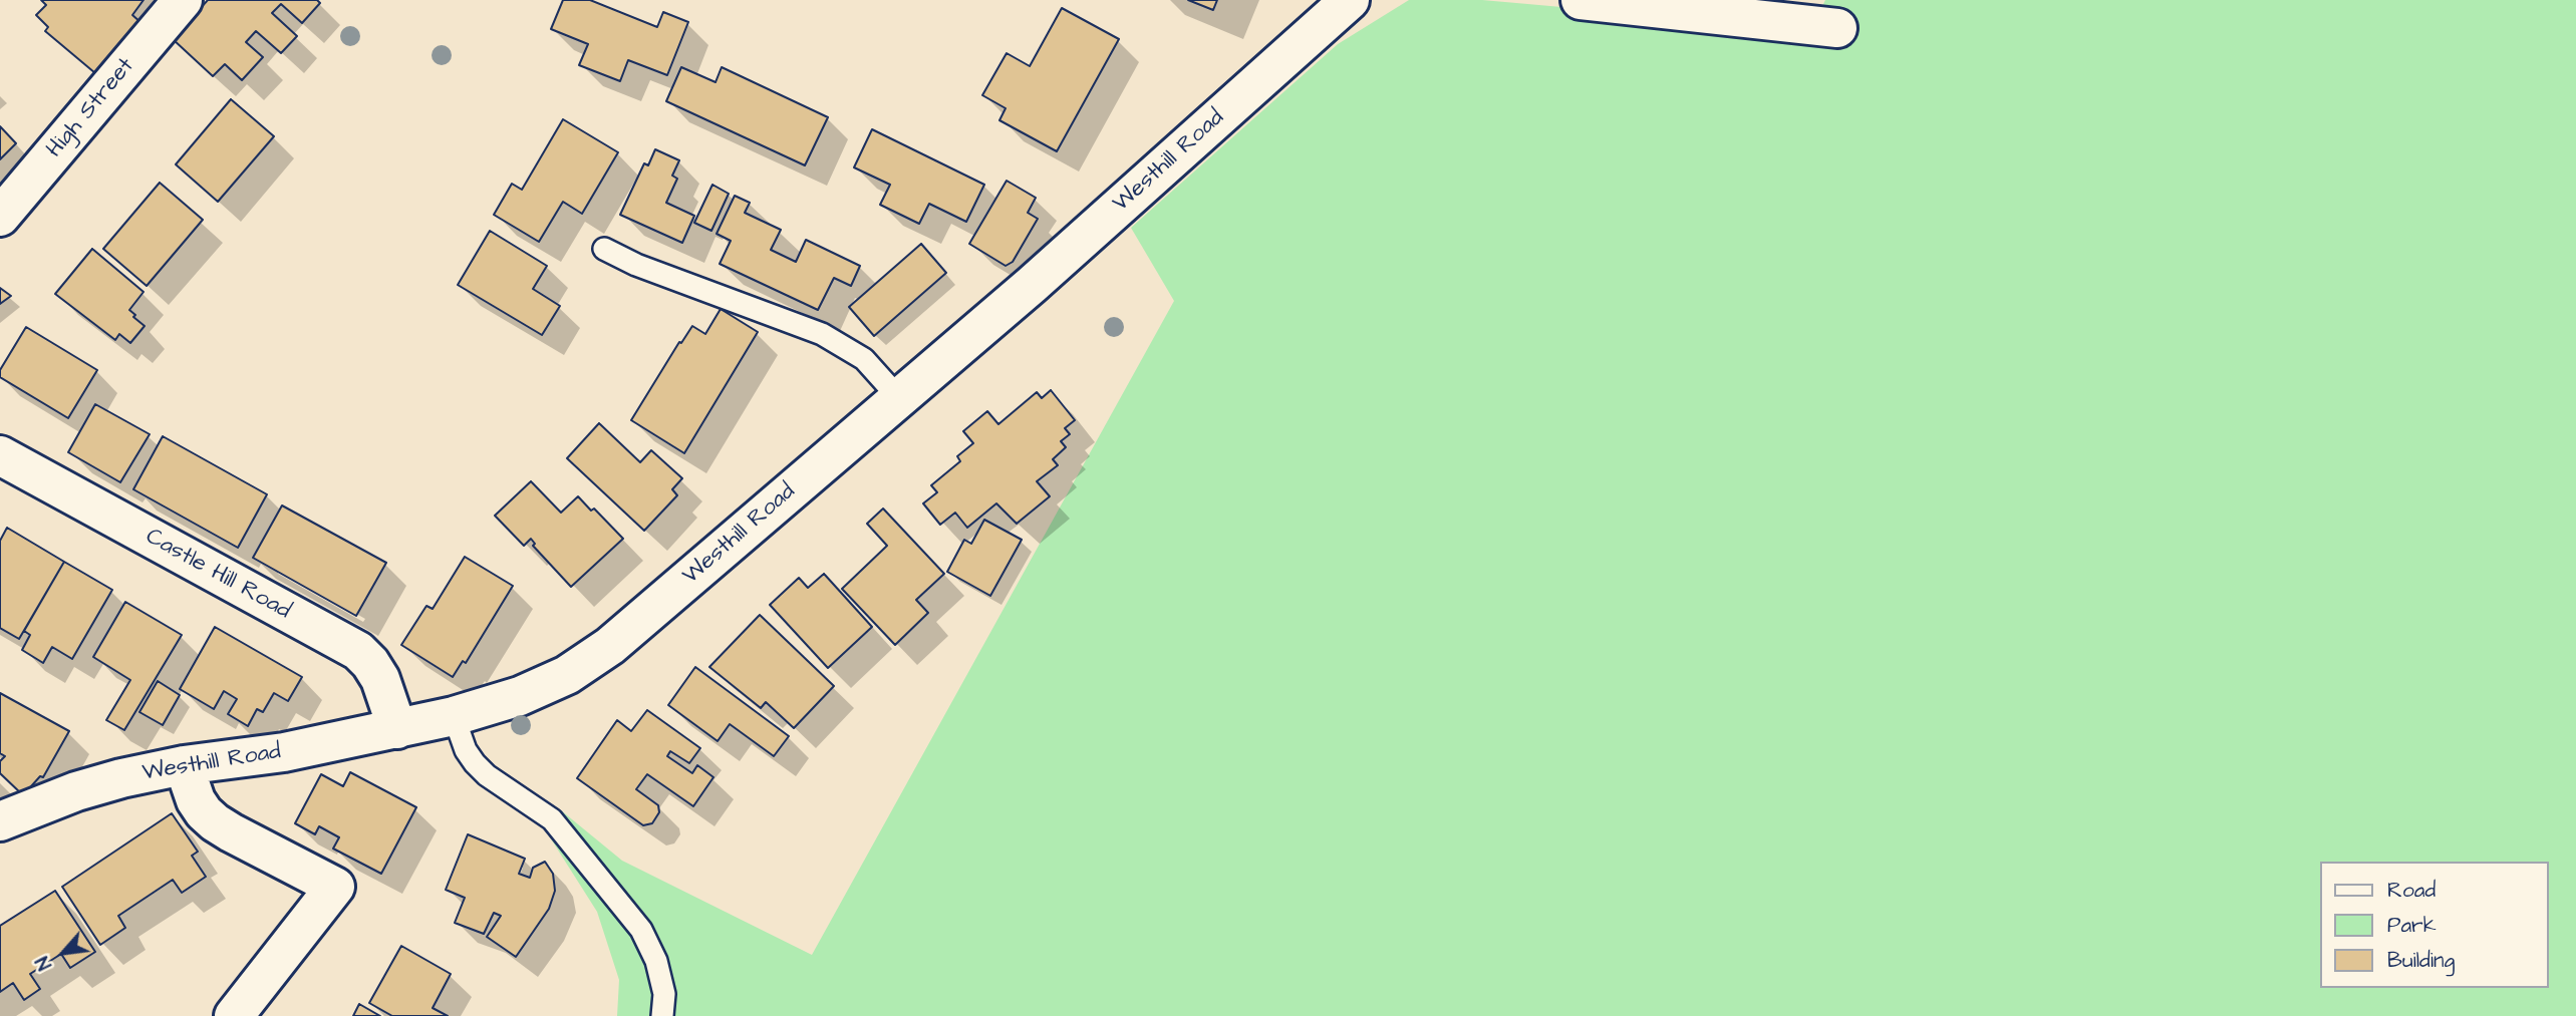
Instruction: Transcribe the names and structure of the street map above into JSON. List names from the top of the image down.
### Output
{
  "streets": {
    "street": ["High Street", "Westhill Road", "Castle Hill Road"]
  },
  "crossings": [
    ["Westhill Road", "Castle Hill Road"]
  ],
  "legend": ["Road", "Park", "Building"],
  "north": "bottom left"
}
